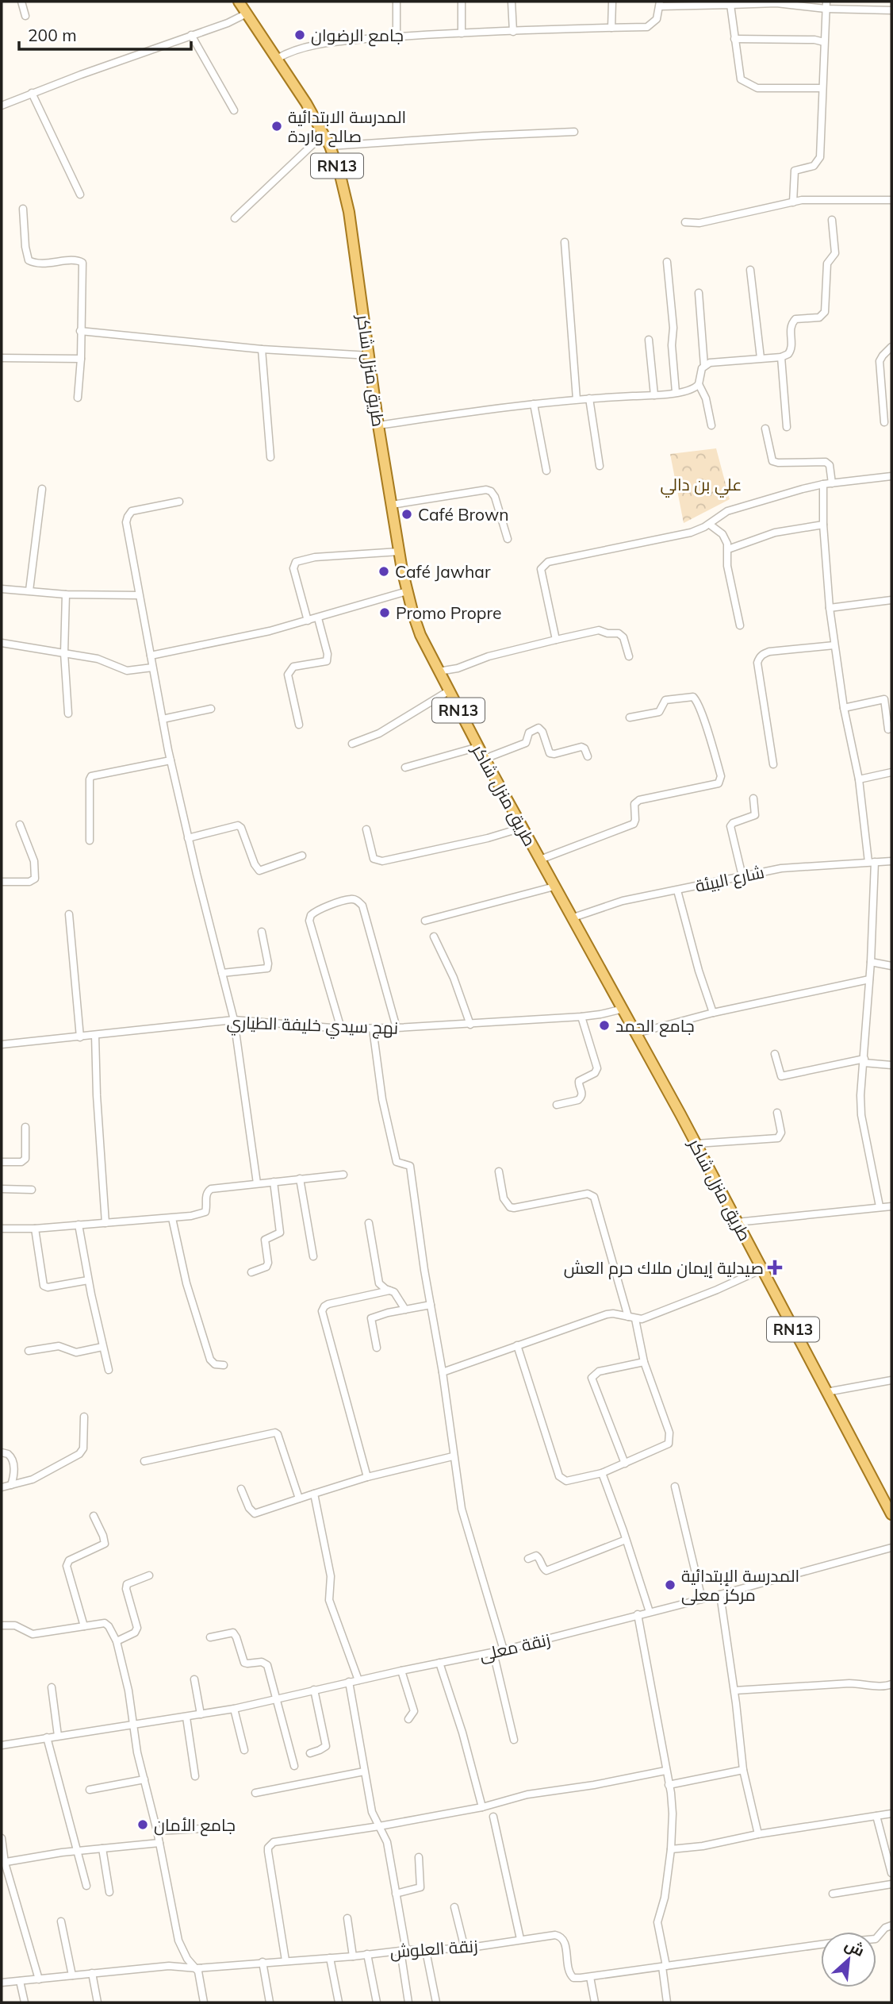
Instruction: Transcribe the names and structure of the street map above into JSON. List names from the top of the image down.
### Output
{
  "streets": {
    "main road": ["RN13", "طريق منزل شاكر"],
    "street": [
      "شارع البيئة",
      "نهج سيدي خليفة الطياري",
      "زنقة معلى",
      "زنقة العلوش"
    ]
  },
  "crossings": [
    ["طريق منزل شاكر", "شارع البيئة"],
    ["طريق منزل شاكر", "نهج سيدي خليفة الطياري"]
  ],
  "parks": ["علي بن دالي"],
  "places": {
    "other": [
      "جامع الرضوان",
      "المدرسة الابتدائية صالح واردة",
      "Café Brown",
      "Café Jawhar",
      "Promo Propre",
      "جامع الحمد",
      "المدرسة الإبتدائية مركز معلى",
      "جامع الأمان"
    ],
    "health": ["صيدلية إيمان ملاك حرم العش"]
  },
  "scale_bar": "200 m",
  "north": "top right"
}
